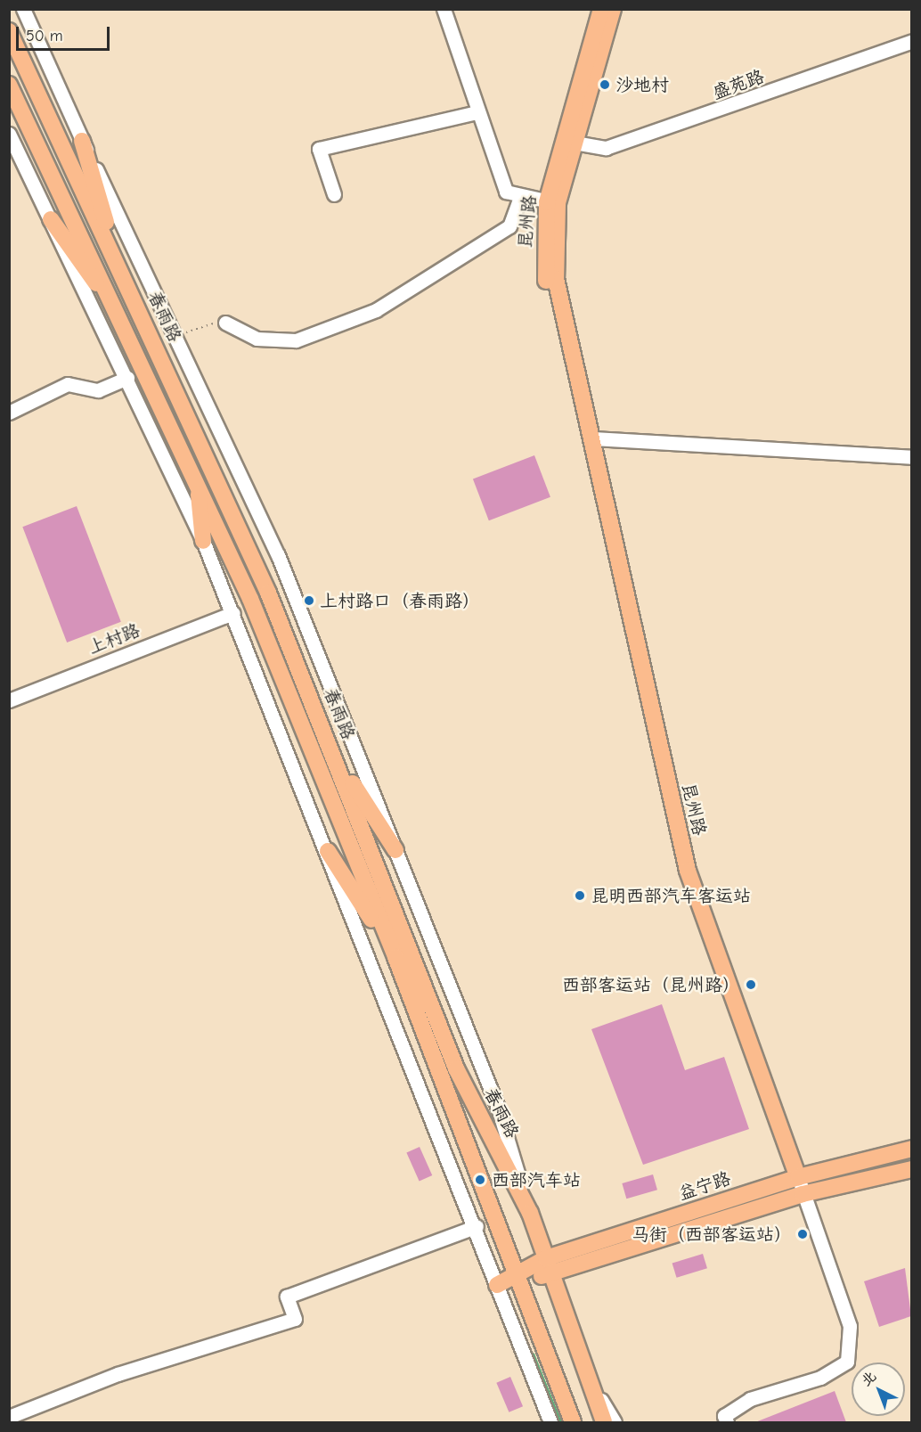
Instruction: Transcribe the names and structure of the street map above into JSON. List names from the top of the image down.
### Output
{
  "streets": {
    "main road": ["昆州路", "春雨路", "益宁路"],
    "street": ["盛苑路", "上村路"]
  },
  "crossings": [
    ["盛苑路", "昆州路"],
    ["昆州路", "益宁路"],
    ["春雨路", "益宁路"]
  ],
  "places": [
    "沙地村",
    "上村路口（春雨路）",
    "昆明西部汽车客运站",
    "西部客运站（昆州路）",
    "西部汽车站",
    "马街（西部客运站）"
  ],
  "scale_bar": "50 m",
  "north": "top left"
}
